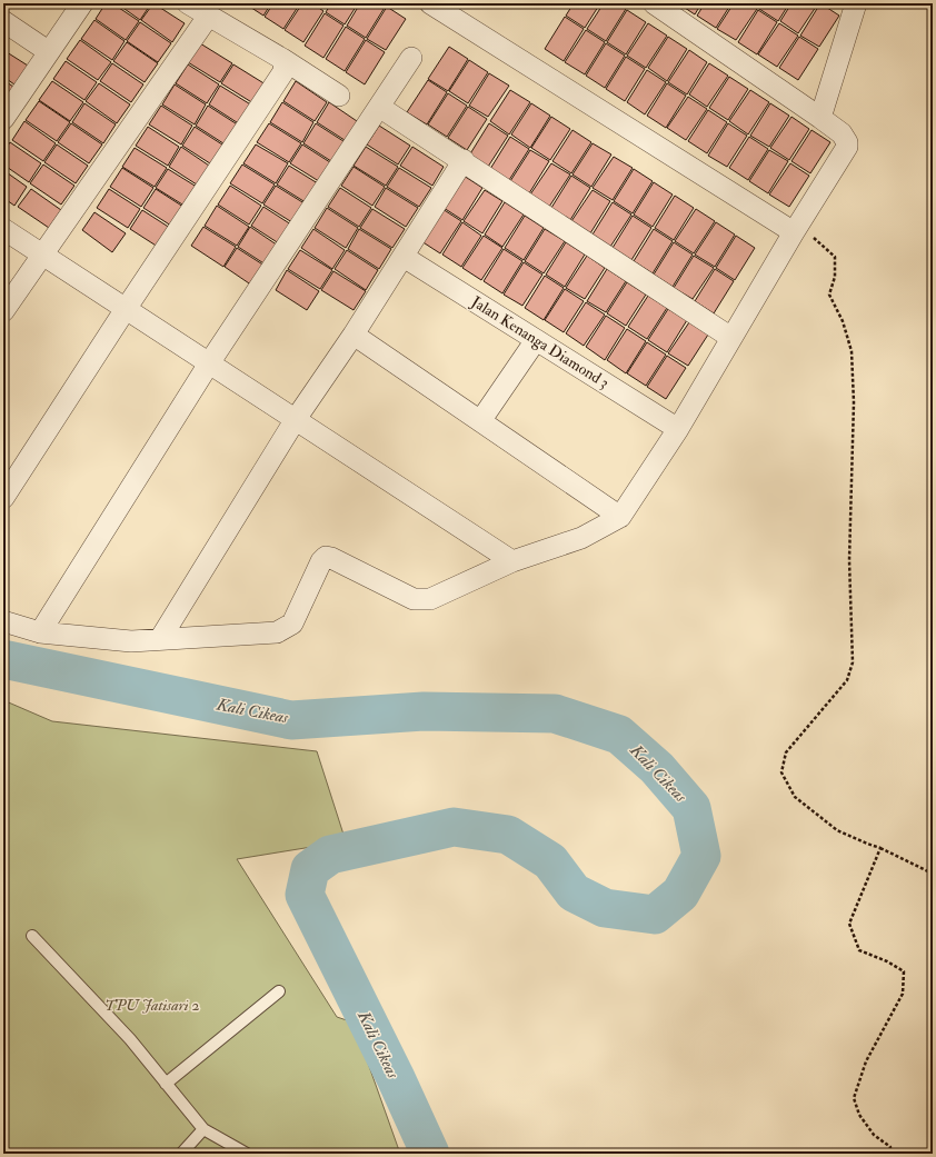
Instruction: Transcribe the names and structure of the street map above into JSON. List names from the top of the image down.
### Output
{
  "streets": {
    "street": ["Jalan Kenanga Diamond 3"]
  },
  "water": ["Kali Cikeas"],
  "parks": ["TPU Jatisari 2"]
}
